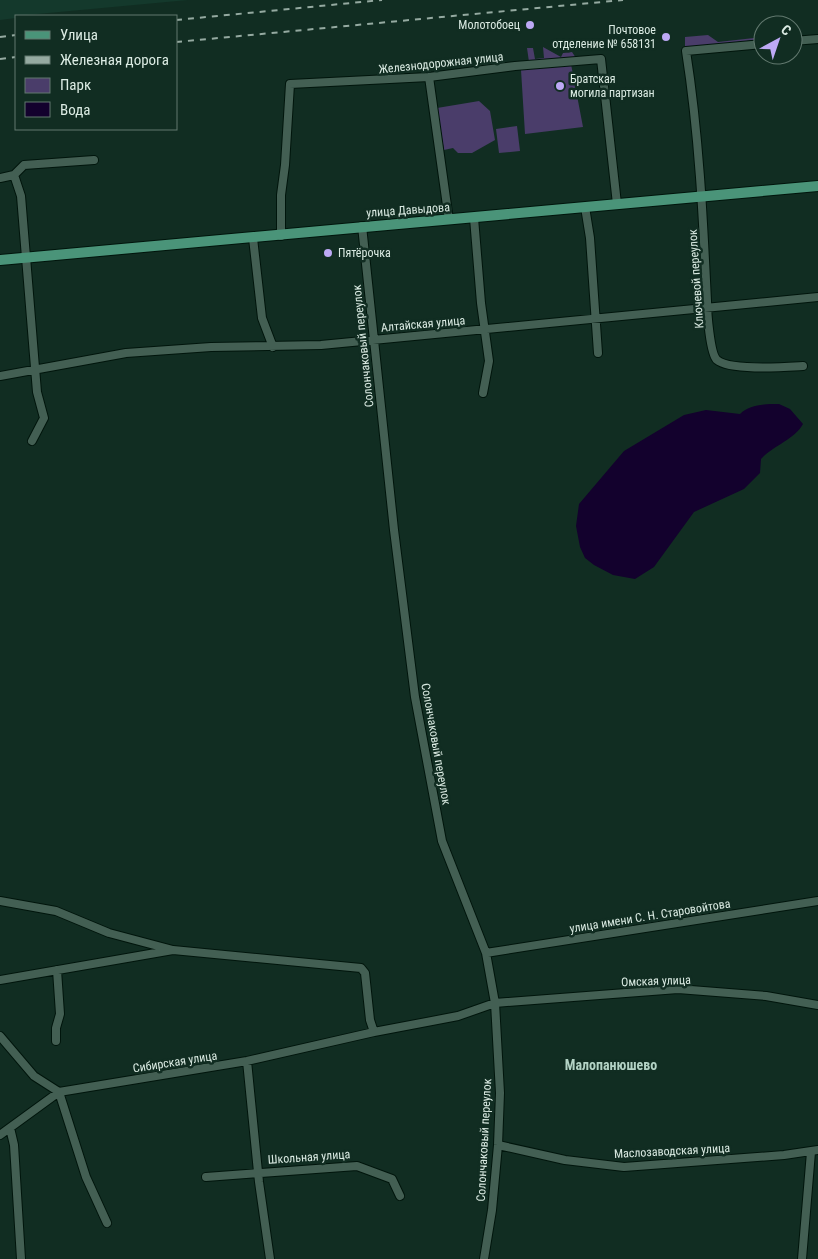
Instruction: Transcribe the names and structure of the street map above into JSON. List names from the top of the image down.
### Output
{
  "streets": {
    "main road": ["улица Давыдова"],
    "street": [
      "Железнодорожная улица",
      "Ключевой переулок",
      "Алтайская улица",
      "Солончаковый переулок",
      "улица имени С. Н. Старовойтова",
      "Омская улица",
      "Сибирская улица",
      "Маслозаводская улица",
      "Школьная улица"
    ]
  },
  "crossings": [
    ["Железнодорожная улица", "улица Давыдова"],
    ["улица Давыдова", "Ключевой переулок"],
    ["улица Давыдова", "Солончаковый переулок"],
    ["Ключевой переулок", "Алтайская улица"],
    ["Алтайская улица", "Солончаковый переулок"],
    ["Солончаковый переулок", "улица имени С. Н. Старовойтова"],
    ["Солончаковый переулок", "Омская улица"],
    ["Солончаковый переулок", "Сибирская улица"],
    ["Солончаковый переулок", "Маслозаводская улица"],
    ["Омская улица", "Сибирская улица"]
  ],
  "districts": ["Малопанюшево"],
  "places": [
    "Молотобоец",
    "Почтовое отделение № 658131",
    "Братская могила партизан",
    "Пятёрочка"
  ],
  "legend": [
    "Улица",
    "Железная дорога",
    "Парк",
    "Вода"
  ],
  "north": "top right"
}
